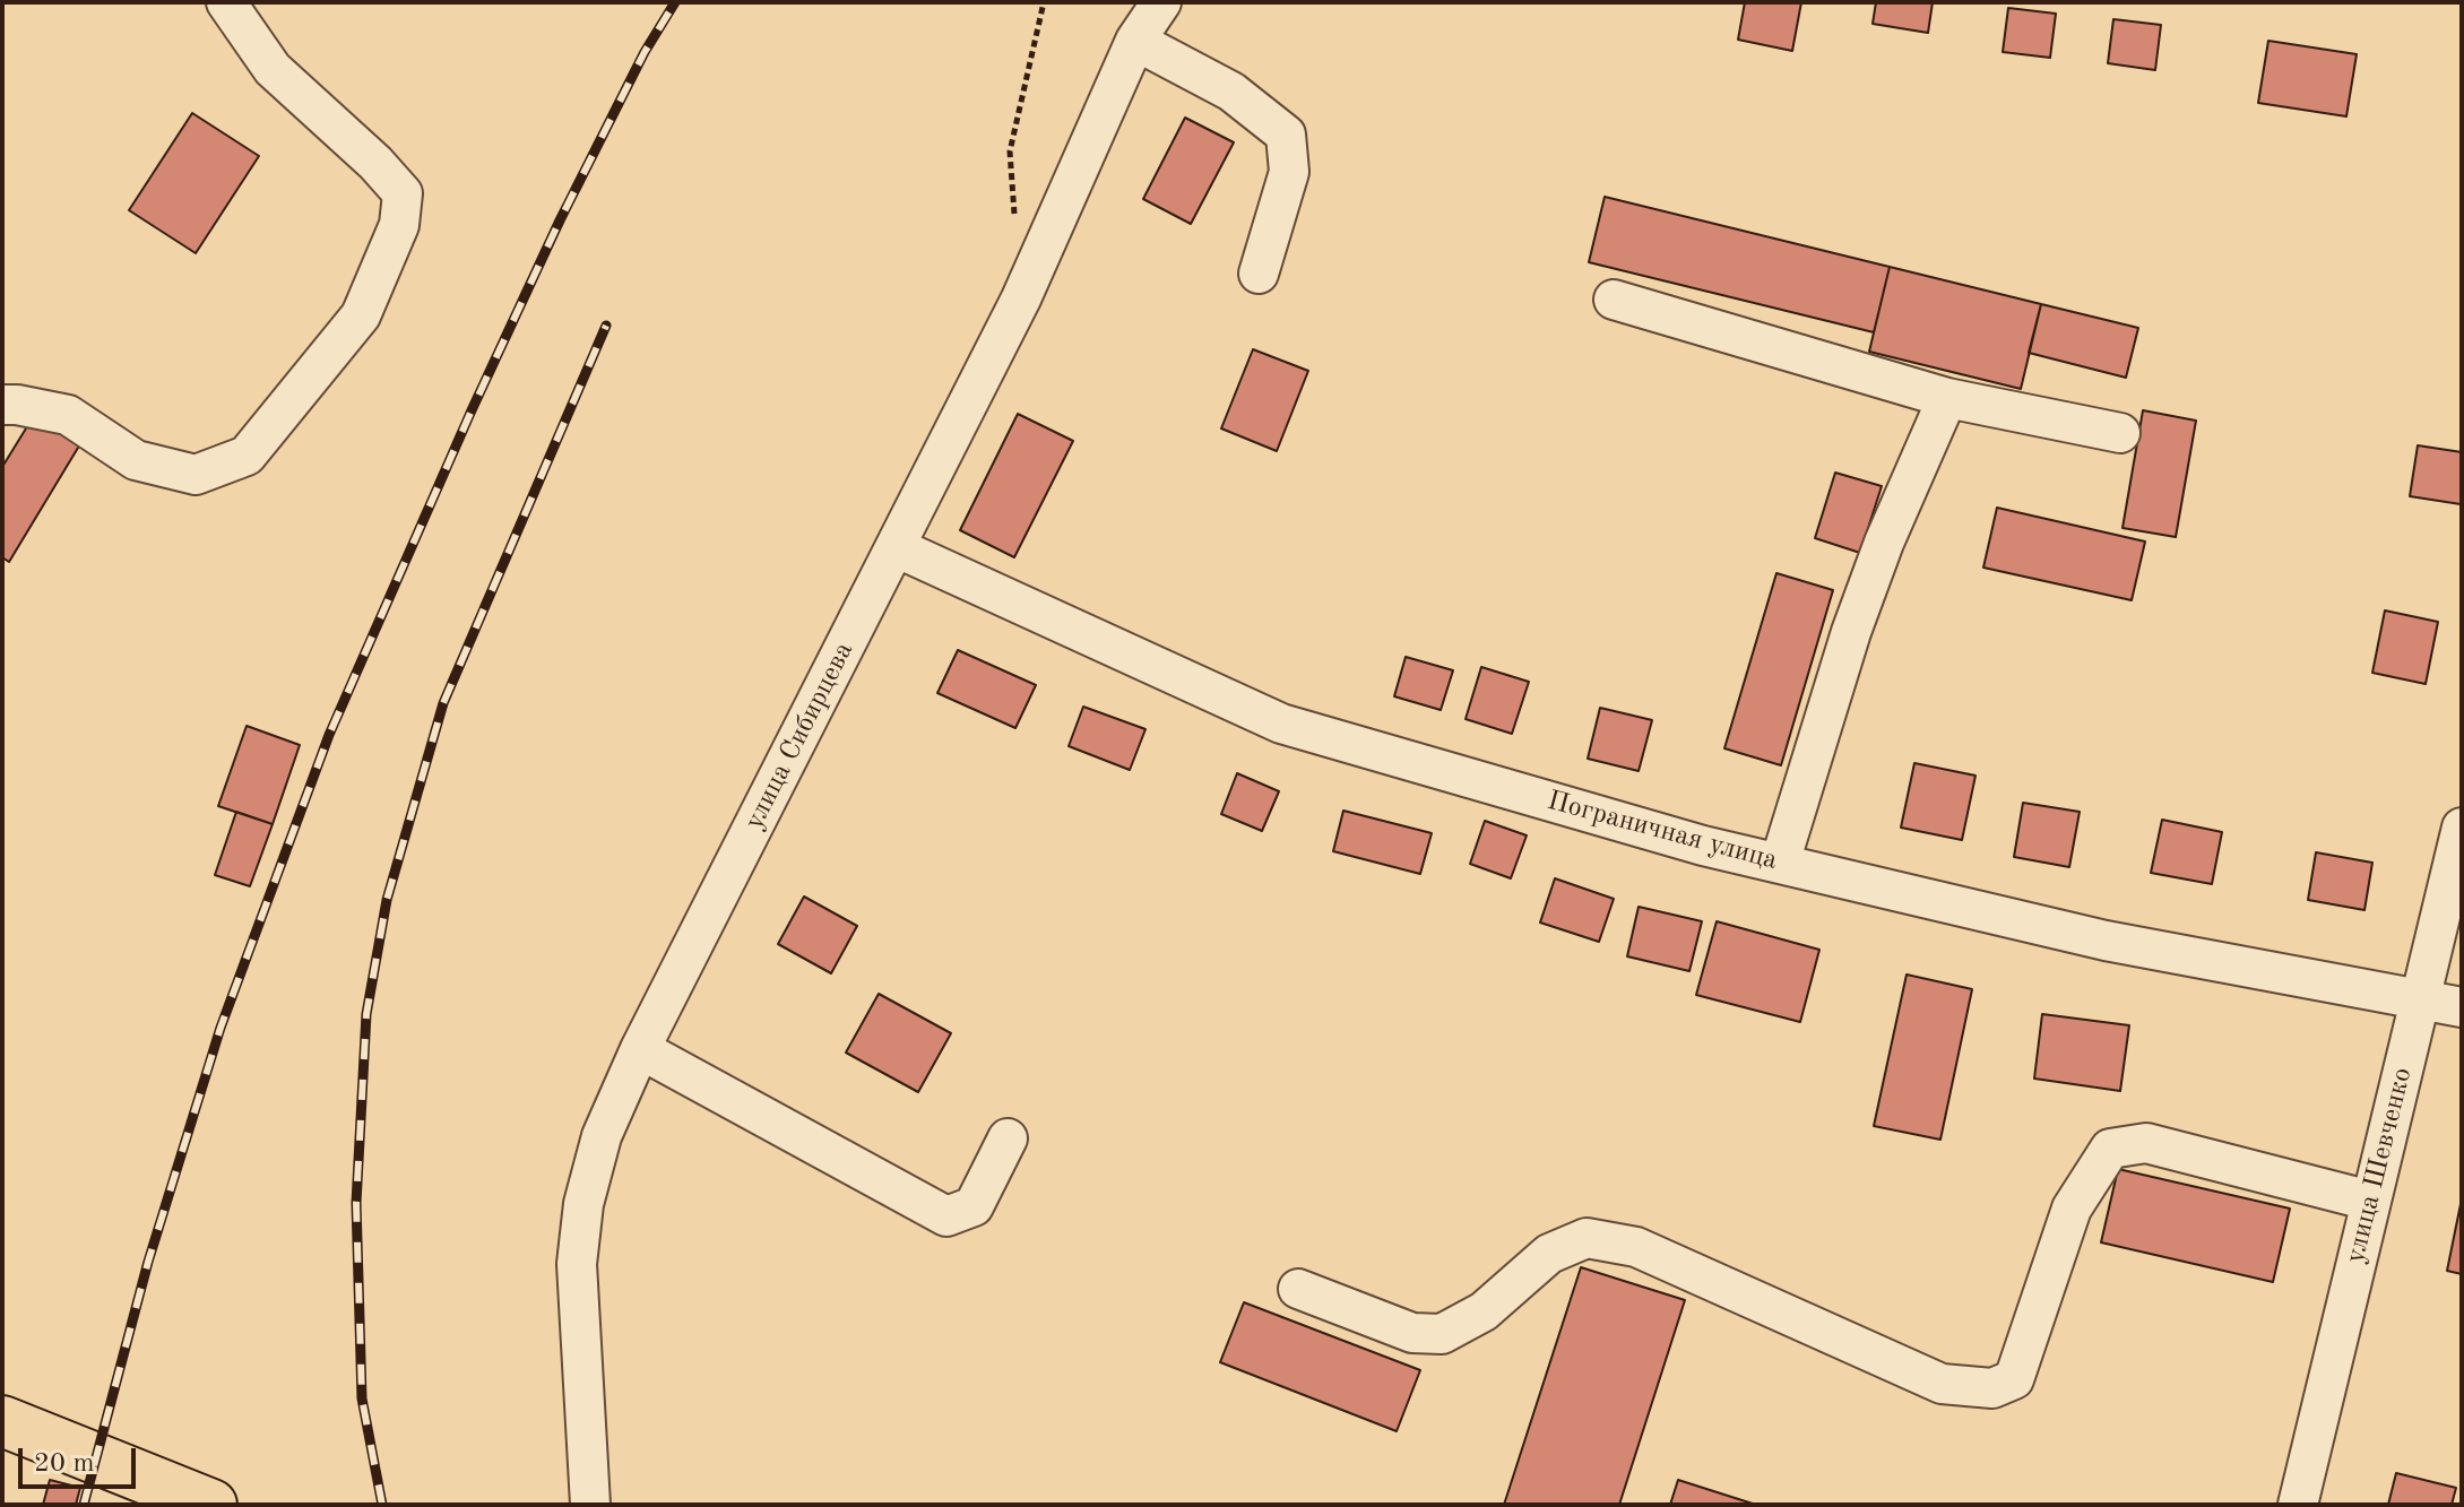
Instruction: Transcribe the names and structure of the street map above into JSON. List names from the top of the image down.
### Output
{
  "streets": {
    "street": ["улица Сибирцева", "Пограничная улица", "улица Шевченко"]
  },
  "crossings": [
    ["улица Сибирцева", "Пограничная улица"],
    ["Пограничная улица", "улица Шевченко"]
  ],
  "scale_bar": "20 m"
}
